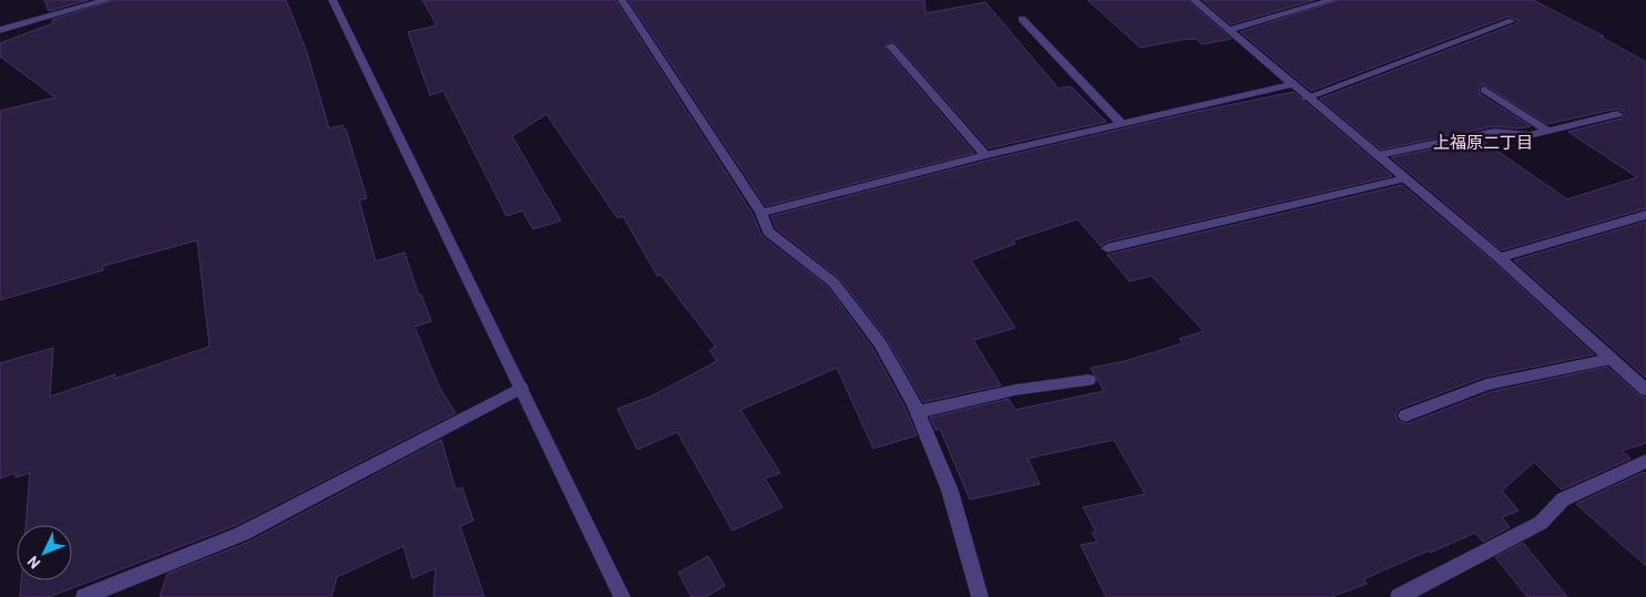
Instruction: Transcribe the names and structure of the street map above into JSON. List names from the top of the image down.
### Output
{
  "districts": ["上福原二丁目"],
  "north": "bottom left"
}
